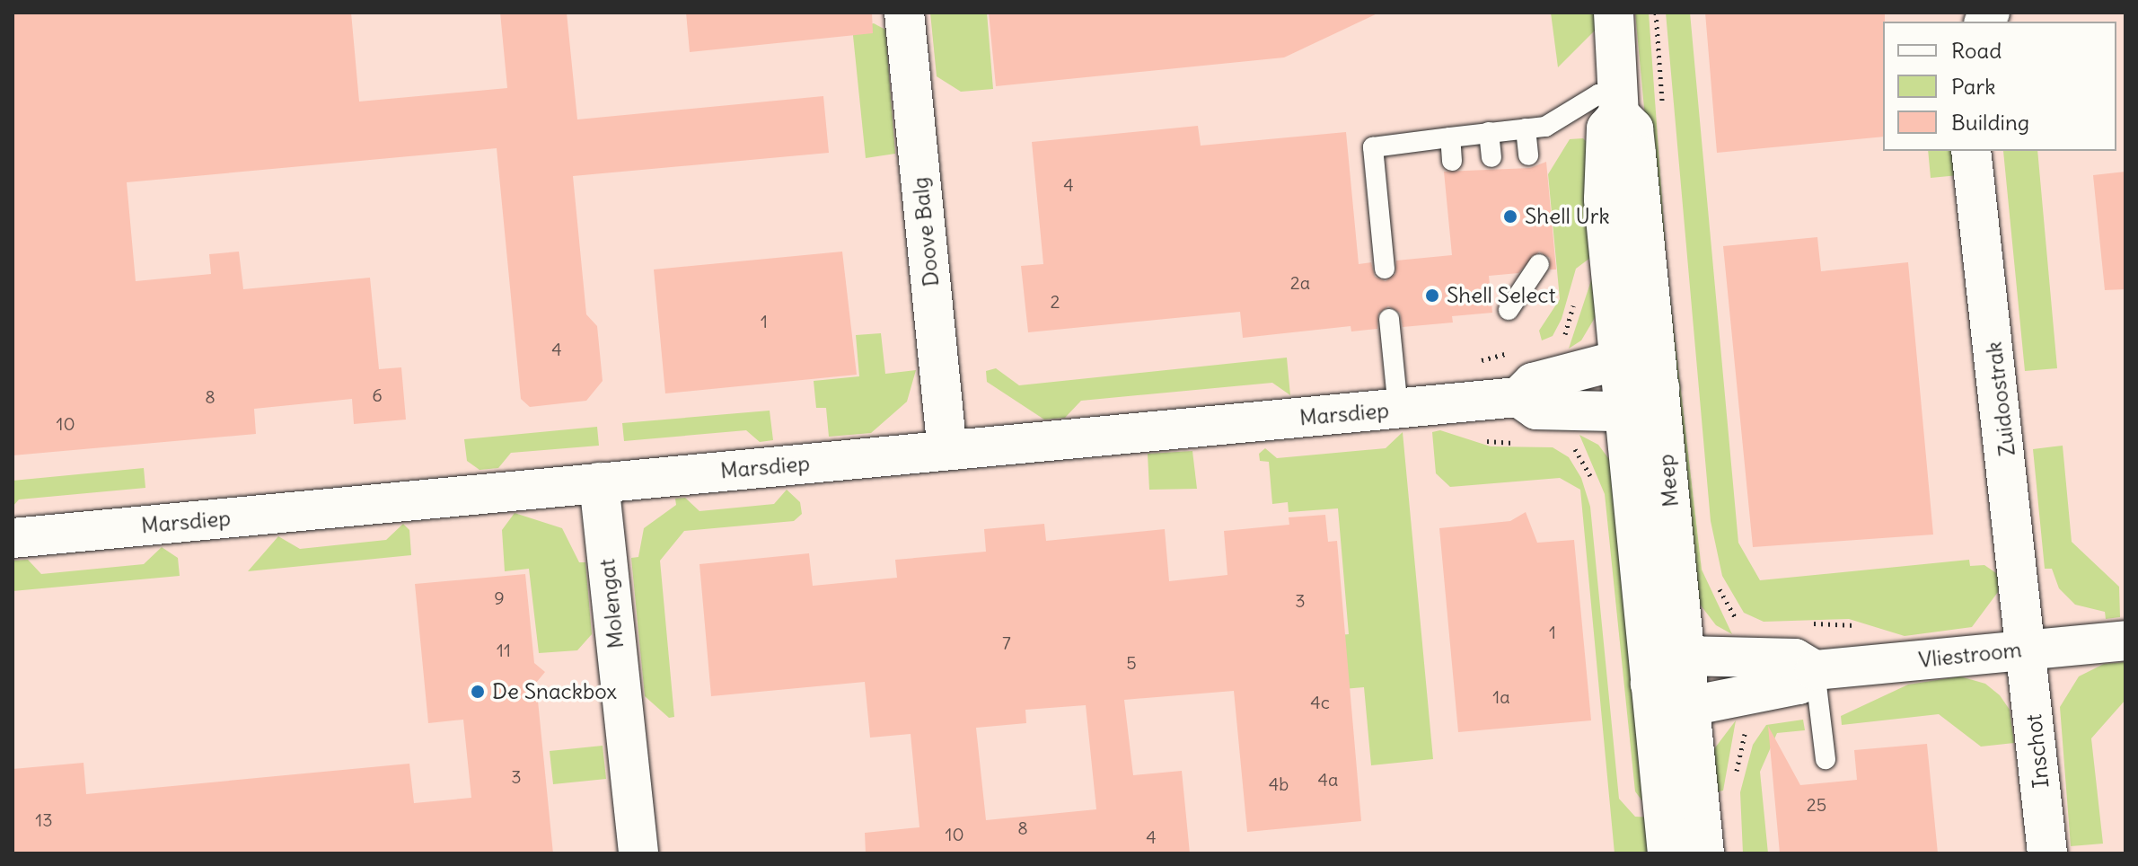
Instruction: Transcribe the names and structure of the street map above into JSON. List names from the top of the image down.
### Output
{
  "streets": {
    "street": [
      "Doove Balg",
      "Zuidoostrak",
      "Marsdiep",
      "Meep",
      "Molengat",
      "Vliestroom",
      "Inschot"
    ]
  },
  "crossings": [
    ["Doove Balg", "Marsdiep"],
    ["Zuidoostrak", "Vliestroom"],
    ["Zuidoostrak", "Inschot"],
    ["Marsdiep", "Meep"],
    ["Marsdiep", "Molengat"],
    ["Meep", "Vliestroom"],
    ["Vliestroom", "Inschot"]
  ],
  "places": ["Shell Urk", "Shell Select", "De Snackbox"],
  "house_numbers": [
    "4",
    "2a",
    "2",
    "1",
    "4",
    "6",
    "8",
    "10",
    "9",
    "3",
    "1",
    "7",
    "11",
    "5",
    "1a",
    "4c",
    "3",
    "4a",
    "4b",
    "25",
    "13",
    "8",
    "10",
    "4"
  ],
  "legend": ["Road", "Park", "Building"]
}
